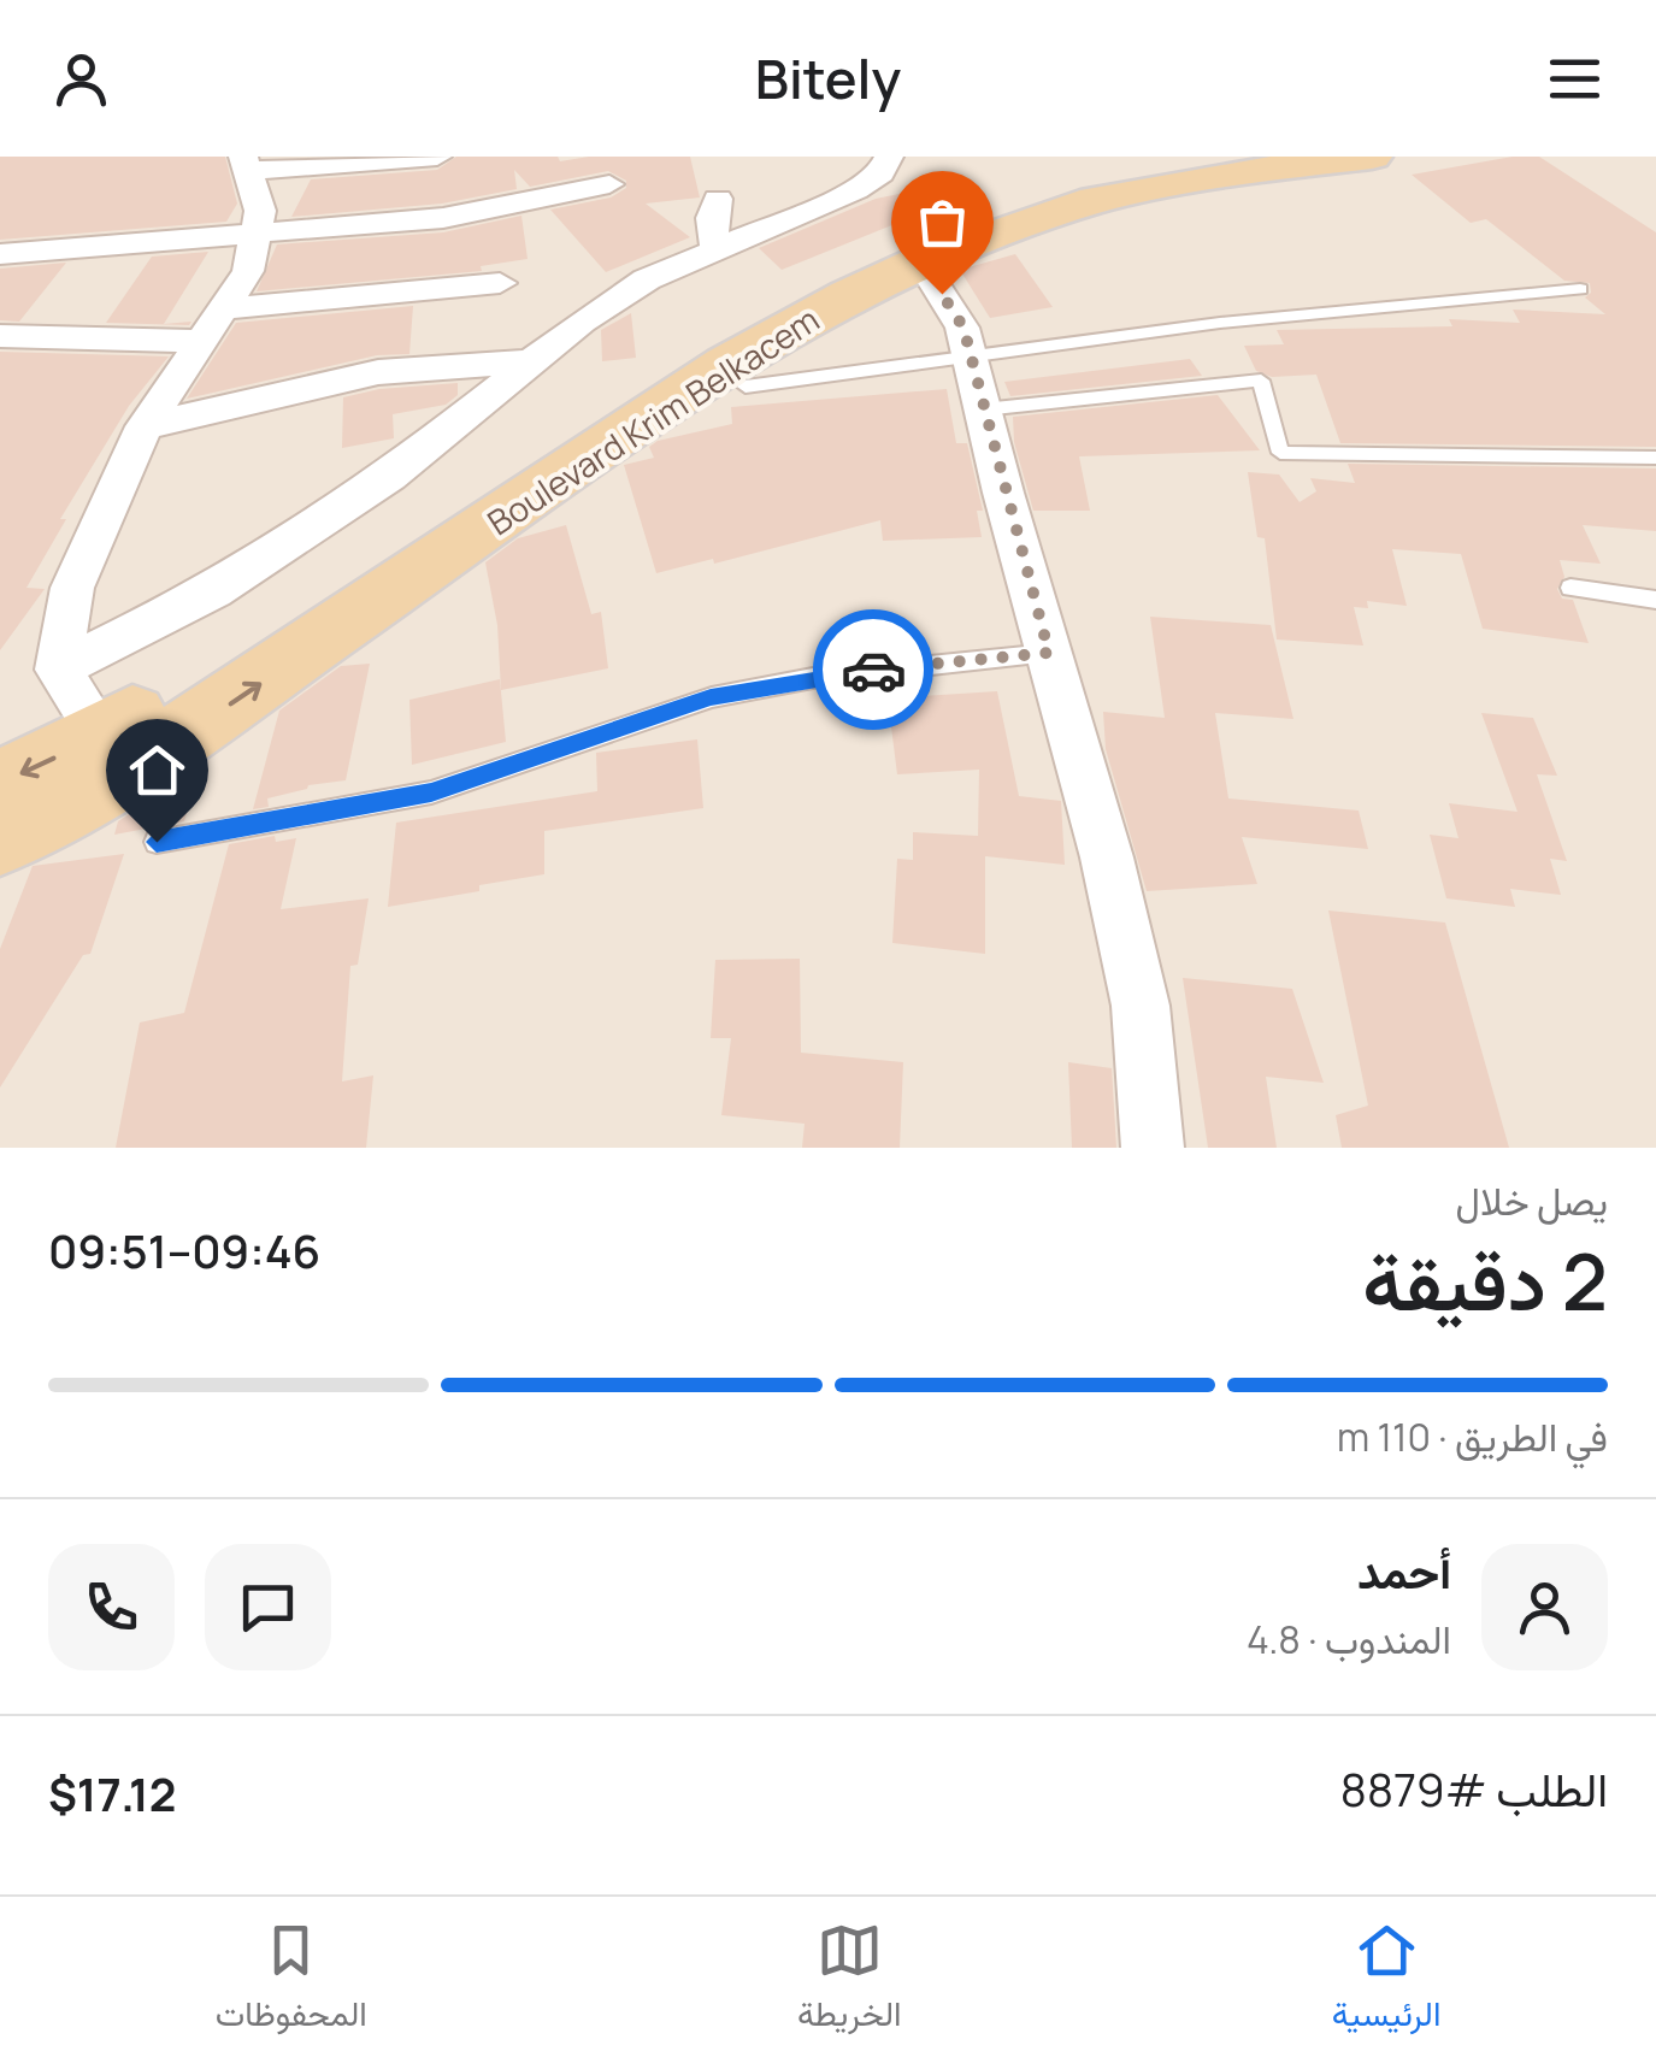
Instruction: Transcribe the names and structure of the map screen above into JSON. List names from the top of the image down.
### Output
{
  "streets": {
    "main road": ["Boulevard Krim Belkacem"]
  },
  "page": {
    "header": "Bitely",
    "heading": ["2 دقيقة", "يصل خلال", "09:46–09:51"],
    "panel": [
      "أحمد",
      "المندوب · 4.8",
      "الطلب #8879",
      "$17.12"
    ],
    "bar": "في الطريق · 110 m",
    "tabs": ["الرئيسية", "الخريطة", "المحفوظات"]
  }
}
